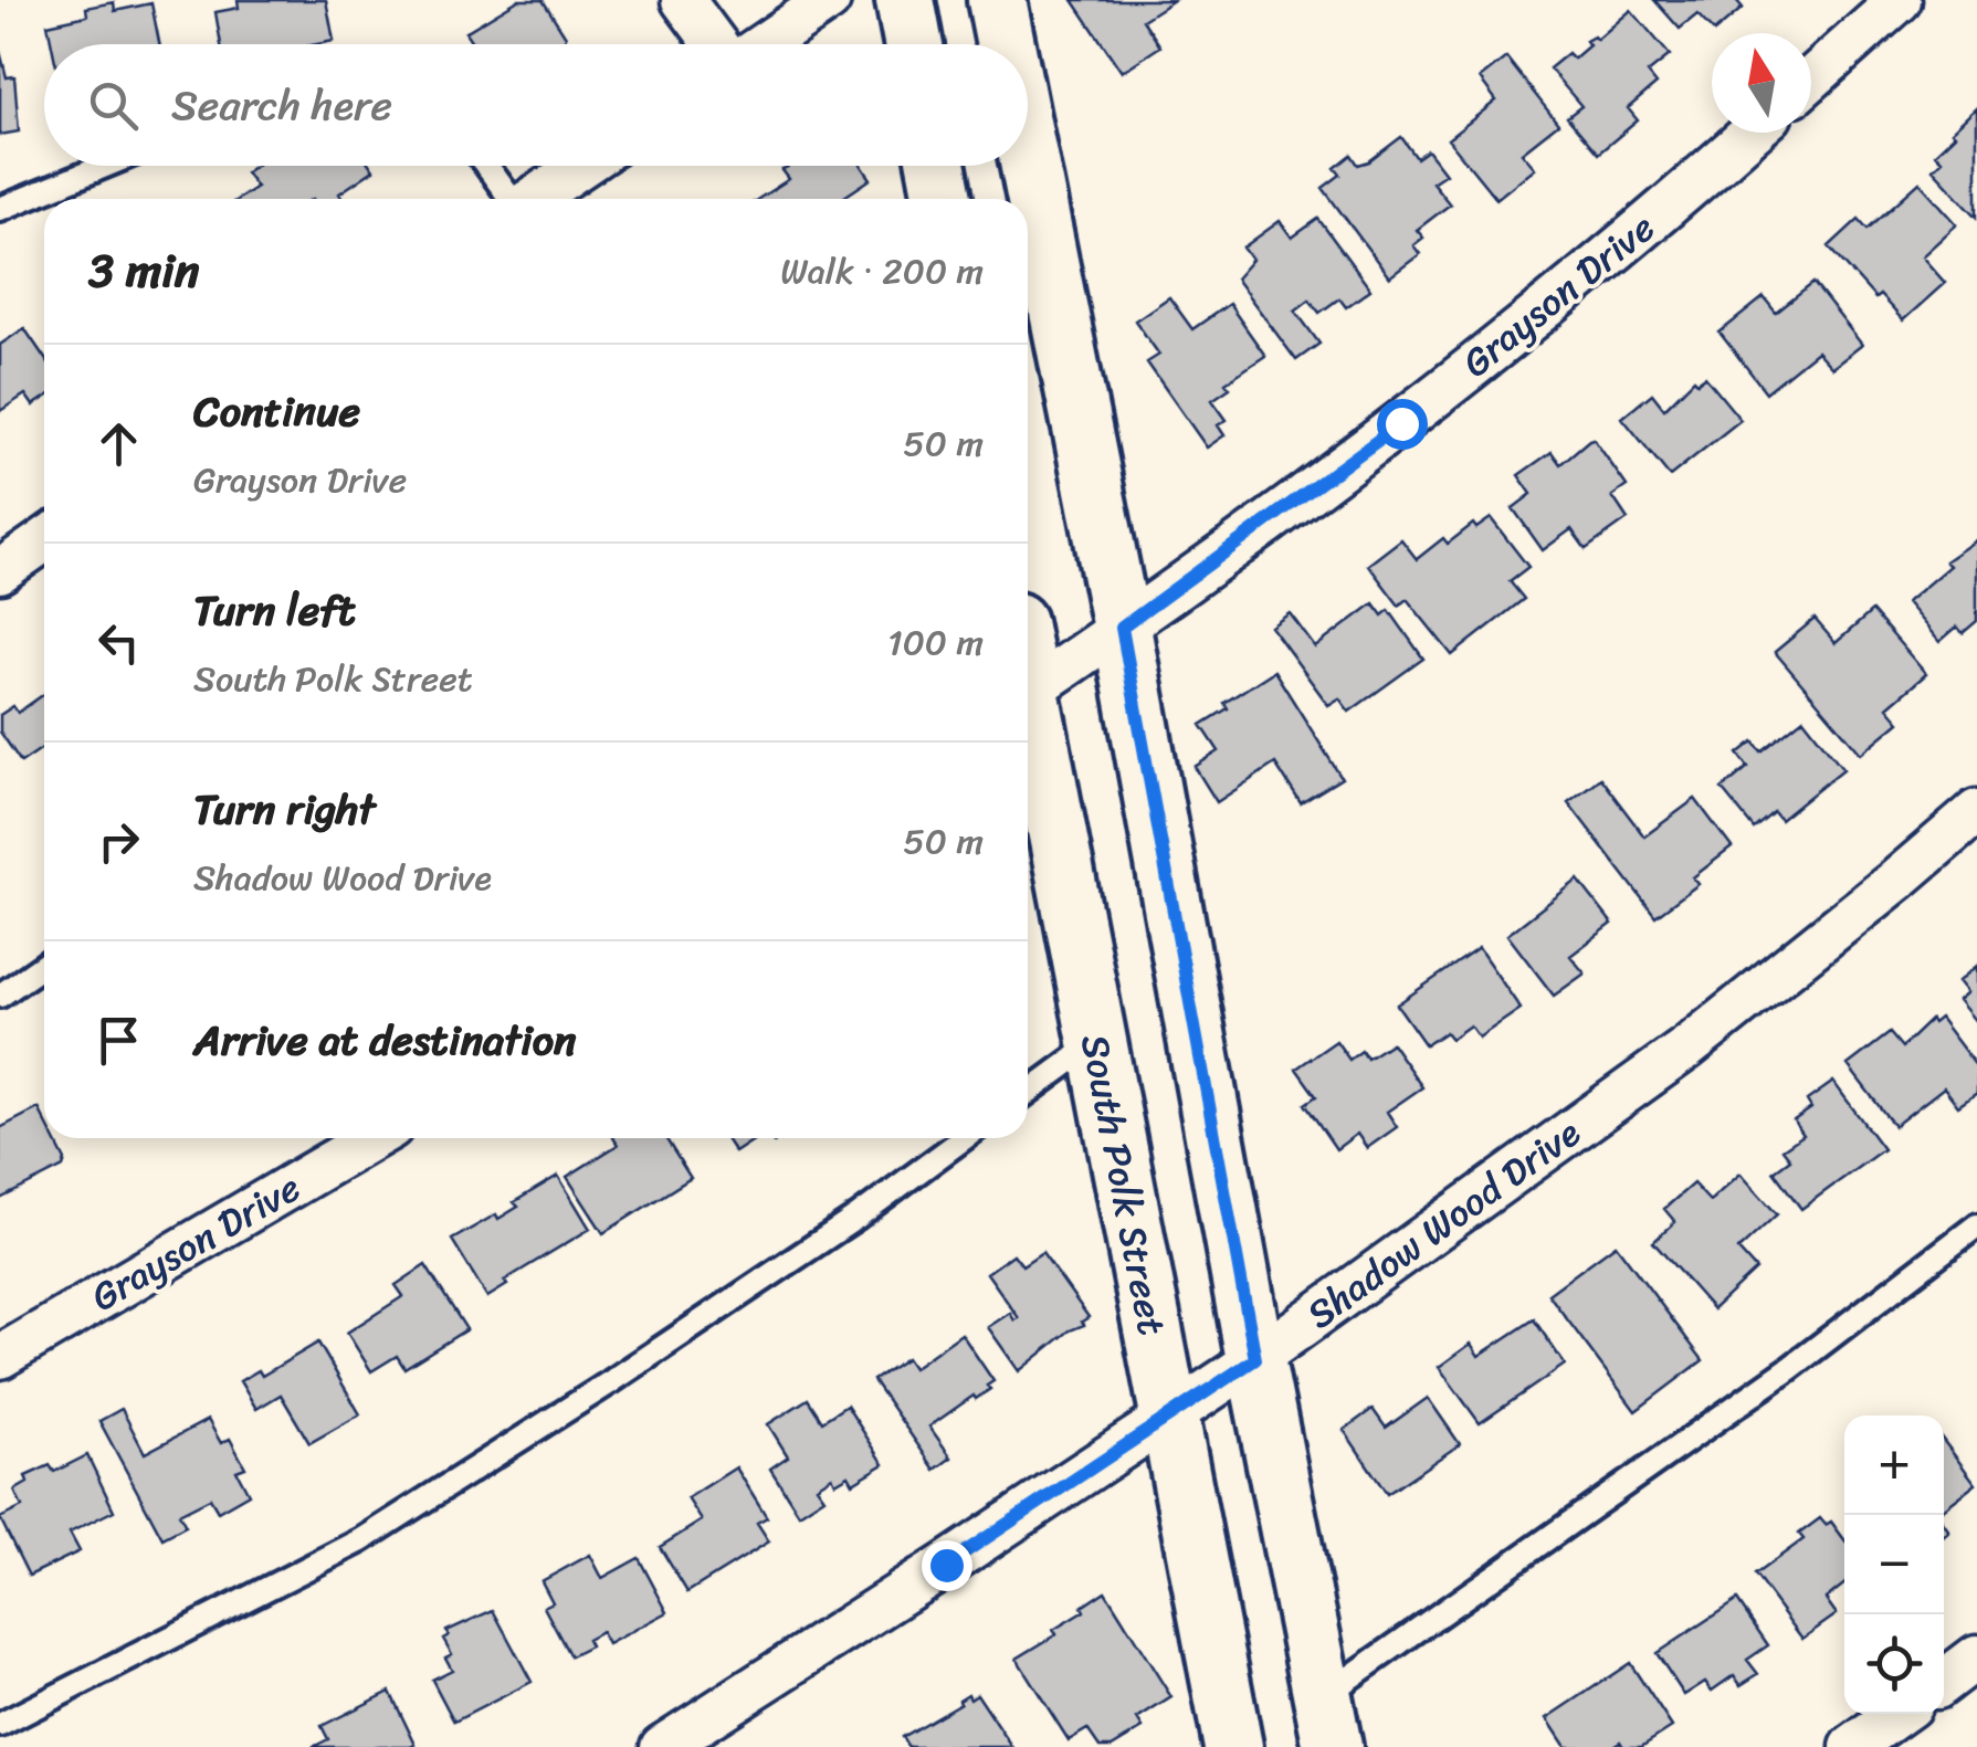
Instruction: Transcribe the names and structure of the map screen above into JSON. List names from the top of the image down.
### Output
{
  "streets": {
    "main road": ["South Polk Street"],
    "street": ["Grayson Drive", "Shadow Wood Drive"]
  },
  "crossings": [
    ["South Polk Street", "Shadow Wood Drive"]
  ],
  "north": "top",
  "page": {
    "search": "Search here",
    "heading": ["3 min", "Walk · 200 m"],
    "list": [
      ["Continue", "Grayson Drive", "50 m"],
      ["Turn left", "South Polk Street", "100 m"],
      ["Turn right", "Shadow Wood Drive", "50 m"],
      "Arrive at destination"
    ],
    "map_buttons": ["+", "−"]
  }
}
